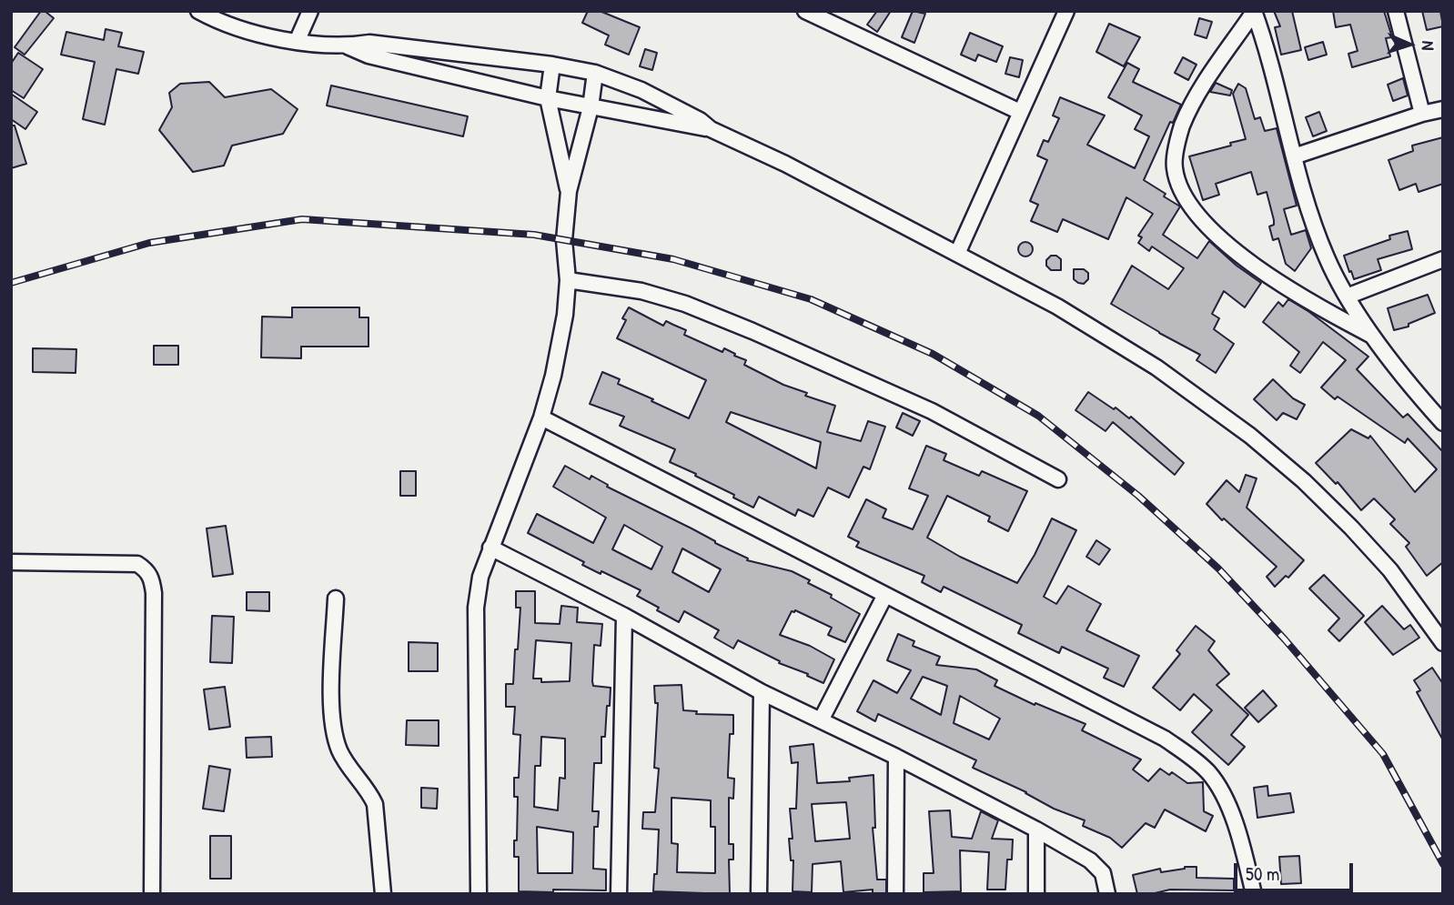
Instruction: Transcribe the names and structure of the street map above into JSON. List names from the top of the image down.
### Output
{
  "scale_bar": "50 m",
  "north": "right"
}
